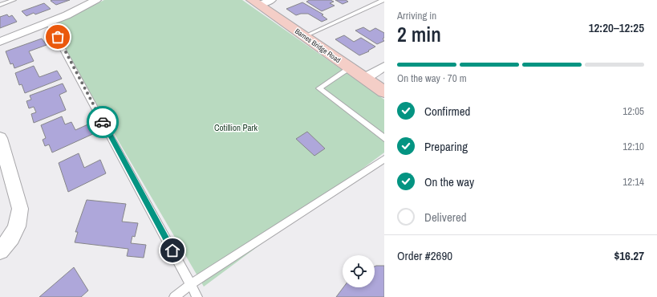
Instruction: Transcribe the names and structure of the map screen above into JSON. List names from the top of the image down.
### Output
{
  "streets": {
    "street": ["Barnes Bridge Road"]
  },
  "parks": ["Cotillion Park"],
  "page": {
    "heading": ["2 min", "Arriving in", "12:20–12:25"],
    "panel": ["Order #2690", "$16.27"],
    "bar": "On the way · 70 m",
    "list": [
      ["Confirmed", "12:05"],
      ["Preparing", "12:10"],
      ["On the way", "12:14"],
      "Delivered"
    ]
  }
}
